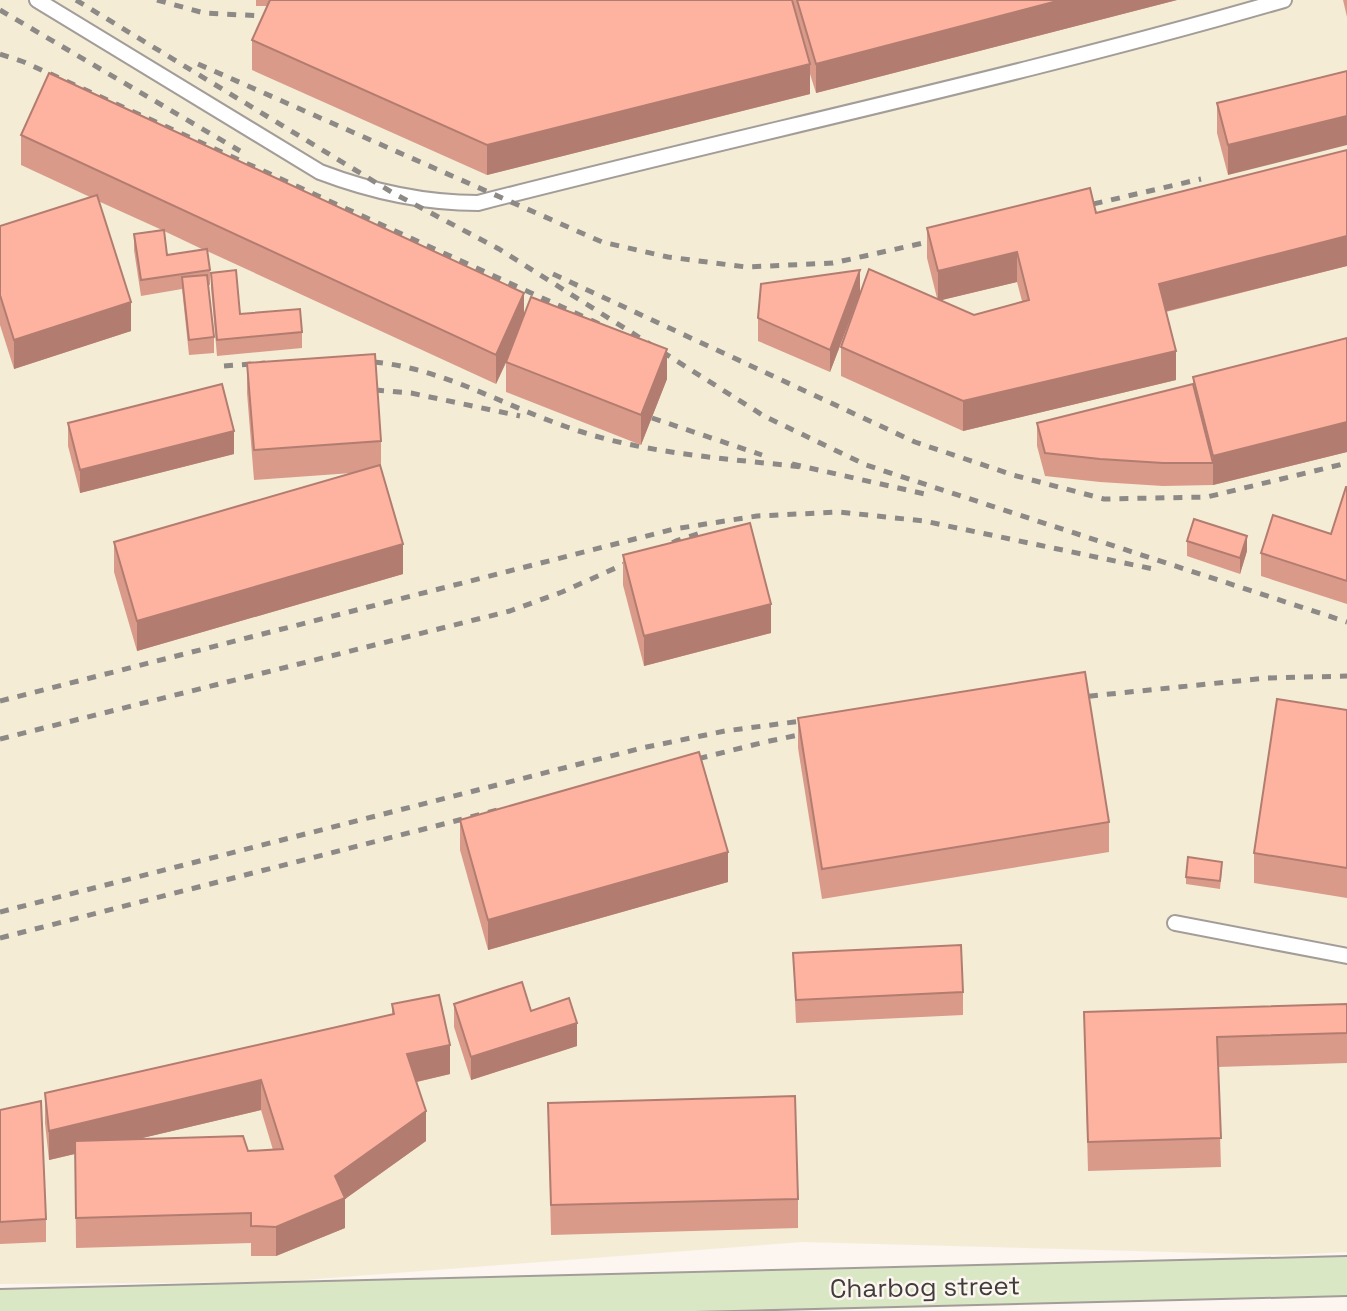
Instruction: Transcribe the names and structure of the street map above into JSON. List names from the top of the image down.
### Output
{
  "streets": {
    "street": ["Charbog street"]
  }
}
